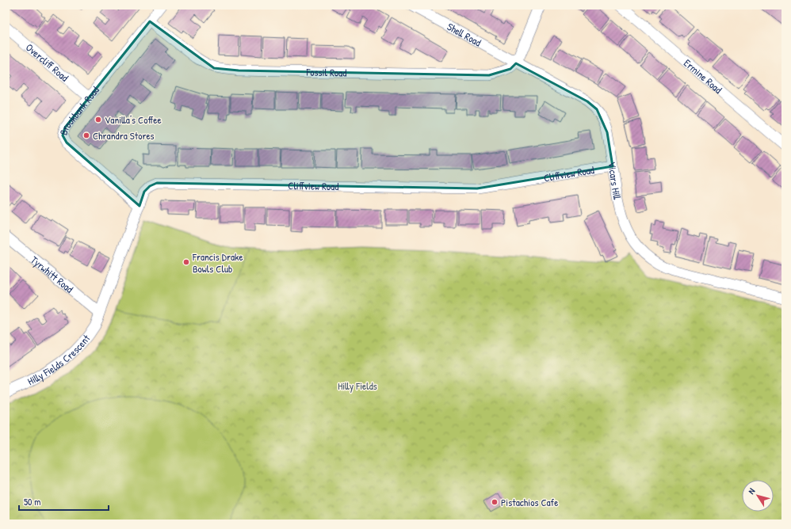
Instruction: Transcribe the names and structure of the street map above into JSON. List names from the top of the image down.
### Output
{
  "streets": {
    "street": [
      "Shell Road",
      "Overcliff Road",
      "Fossil Road",
      "Ermine Road",
      "Brookbank Road",
      "Cliffview Road",
      "Vicars Hill",
      "Tyrwhitt Road",
      "Hilly Fields Crescent"
    ]
  },
  "crossings": [
    ["Shell Road", "Fossil Road"],
    ["Shell Road", "Vicars Hill"],
    ["Overcliff Road", "Brookbank Road"],
    ["Fossil Road", "Brookbank Road"],
    ["Fossil Road", "Vicars Hill"],
    ["Brookbank Road", "Cliffview Road"],
    ["Cliffview Road", "Vicars Hill"],
    ["Cliffview Road", "Tyrwhitt Road"],
    ["Cliffview Road", "Hilly Fields Crescent"],
    ["Tyrwhitt Road", "Hilly Fields Crescent"]
  ],
  "parks": ["Hilly Fields"],
  "places": [
    "Vanilla's Coffee",
    "Chrandra Stores",
    "Francis Drake Bowls Club",
    "Pistachios Cafe"
  ],
  "scale_bar": "50 m",
  "north": "top left"
}
